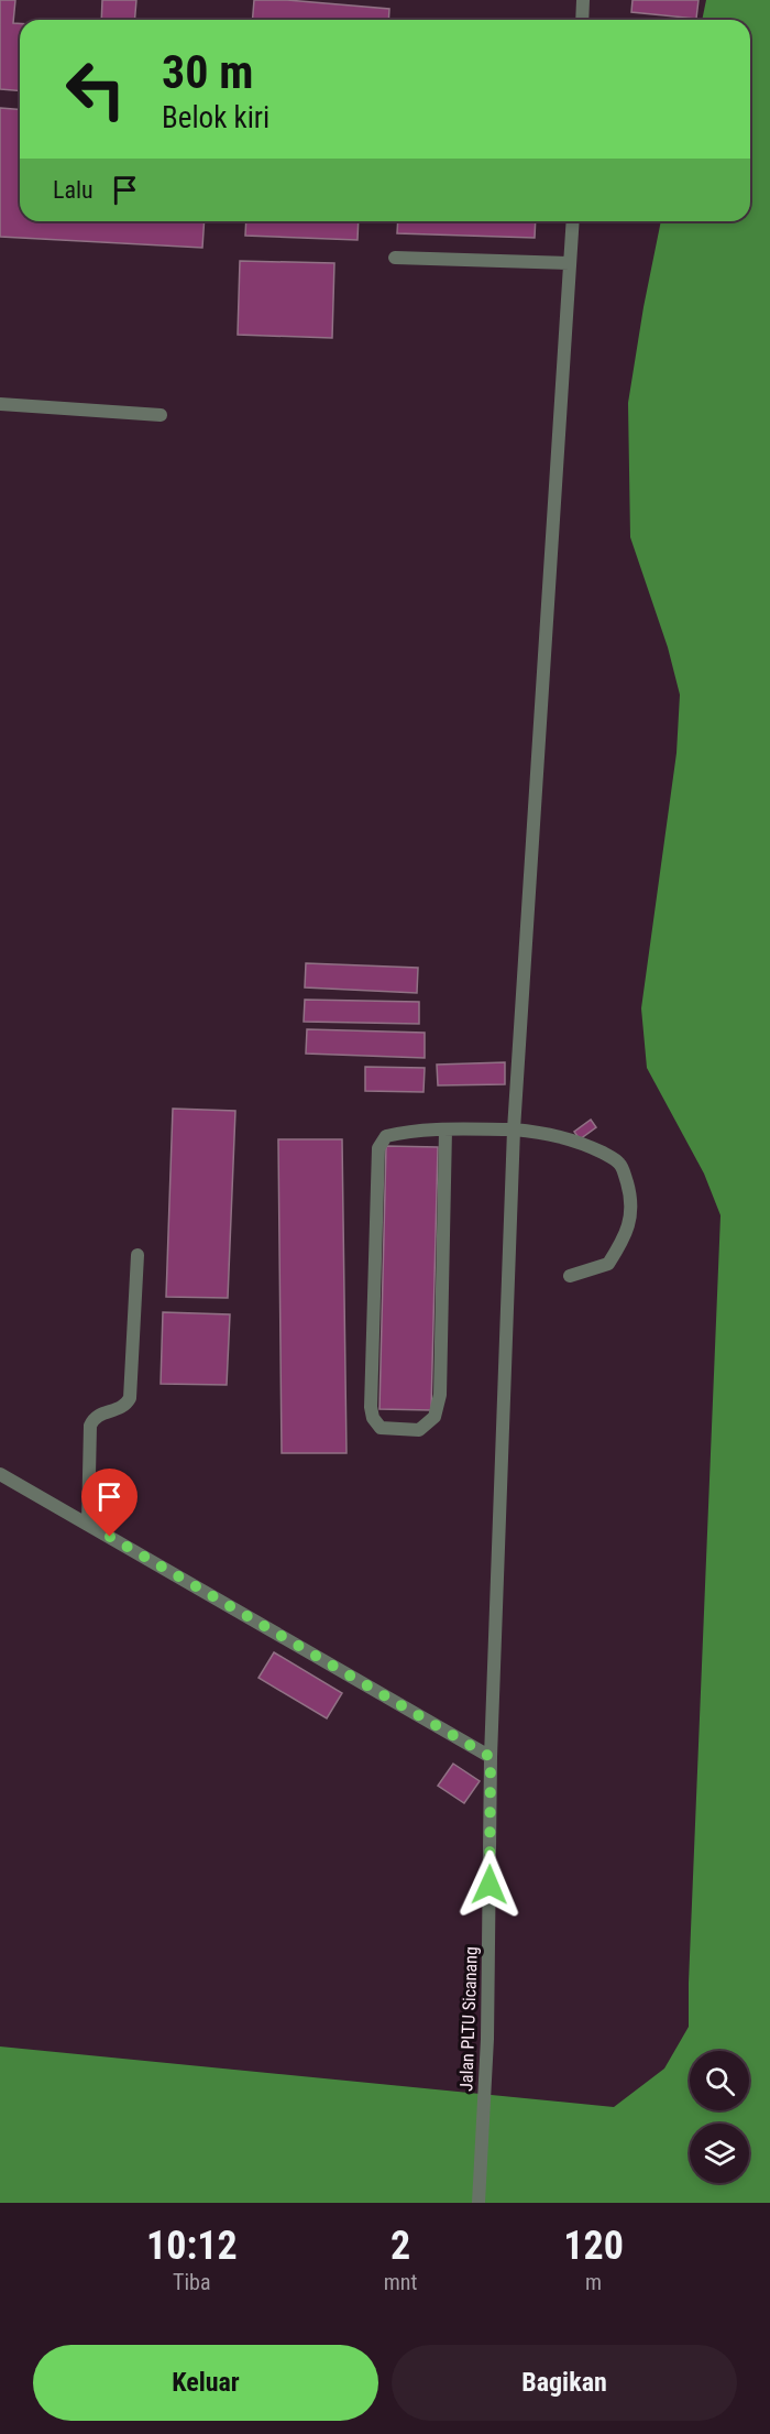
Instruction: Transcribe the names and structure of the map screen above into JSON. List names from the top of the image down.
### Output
{
  "streets": {
    "lane": ["Jalan PLTU Sicanang"]
  },
  "page": {
    "turn": ["30 m", "Belok kiri"],
    "then": "Lalu",
    "eta": [
      "10:12",
      "Tiba",
      "2",
      "mnt",
      "120",
      "m"
    ],
    "buttons": ["Keluar", "Bagikan"]
  }
}
